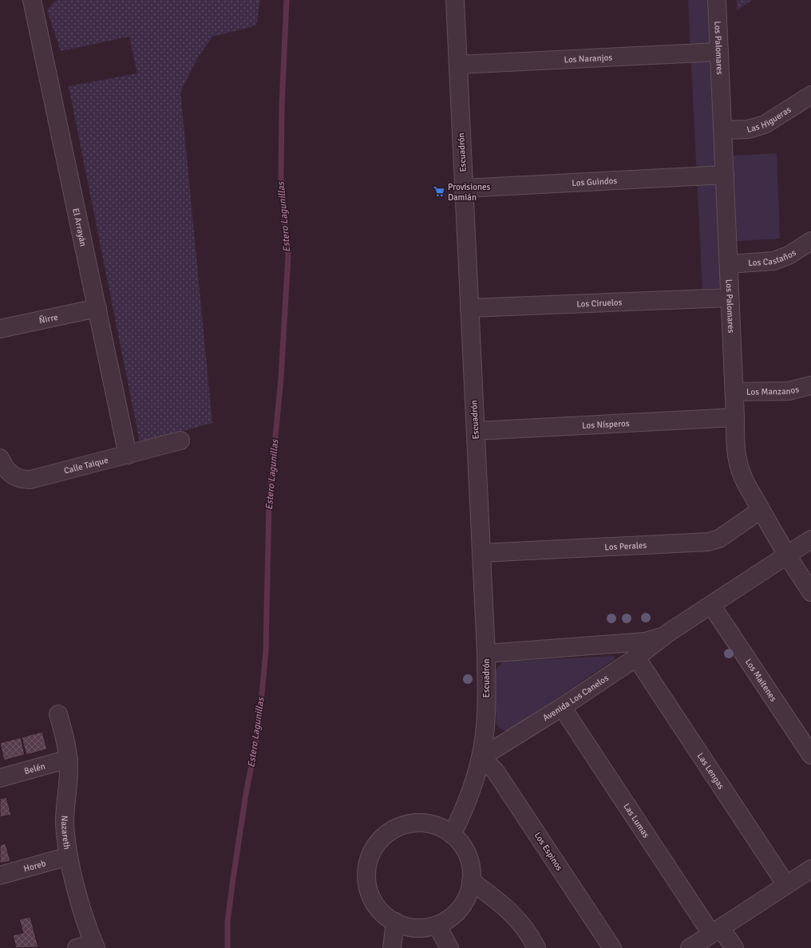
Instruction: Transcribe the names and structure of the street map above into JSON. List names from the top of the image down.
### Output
{
  "streets": {
    "street": [
      "Los Palomares",
      "Los Naranjos",
      "Las Higueras",
      "Escuadrón",
      "Los Guindos",
      "El Arrayán",
      "Los Castaños",
      "Los Ciruelos",
      "Ñirre",
      "Los Manzanos",
      "Los Nísperos",
      "Calle Taique",
      "Los Perales",
      "Los Maitenes",
      "Avenida Los Canelos",
      "Belén",
      "Las Lengas",
      "Las Lumas",
      "Nazareth",
      "Los Espinos",
      "Horeb"
    ]
  },
  "crossings": [
    ["Los Palomares", "Los Naranjos"],
    ["Los Palomares", "Las Higueras"],
    ["Los Palomares", "Los Guindos"],
    ["Los Palomares", "Los Castaños"],
    ["Los Palomares", "Los Ciruelos"],
    ["Los Palomares", "Los Manzanos"],
    ["Los Palomares", "Los Nísperos"],
    ["Los Palomares", "Los Perales"],
    ["Los Palomares", "Avenida Los Canelos"],
    ["Los Naranjos", "Escuadrón"],
    ["Escuadrón", "Los Guindos"],
    ["Escuadrón", "Los Ciruelos"],
    ["Escuadrón", "Los Nísperos"],
    ["Escuadrón", "Los Perales"],
    ["Escuadrón", "Avenida Los Canelos"],
    ["Escuadrón", "Los Espinos"],
    ["El Arrayán", "Ñirre"],
    ["El Arrayán", "Calle Taique"],
    ["Los Maitenes", "Avenida Los Canelos"],
    ["Avenida Los Canelos", "Las Lengas"],
    ["Avenida Los Canelos", "Las Lumas"],
    ["Avenida Los Canelos", "Los Espinos"],
    ["Belén", "Nazareth"],
    ["Nazareth", "Horeb"]
  ],
  "water": ["Estero Lagunillas"],
  "places": {
    "supermarket": ["Provisiones Damián"]
  }
}
